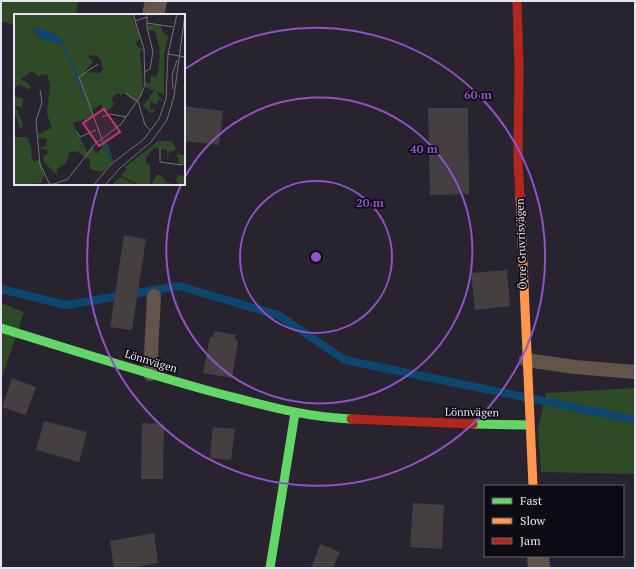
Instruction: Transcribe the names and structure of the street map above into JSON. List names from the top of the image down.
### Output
{
  "streets": {
    "street": ["Övre Gruvrisvägen", "Lönnvägen"]
  },
  "crossings": [
    ["Övre Gruvrisvägen", "Lönnvägen"]
  ],
  "legend": ["Fast", "Slow", "Jam"],
  "rings": ["60 m", "40 m", "20 m"]
}
